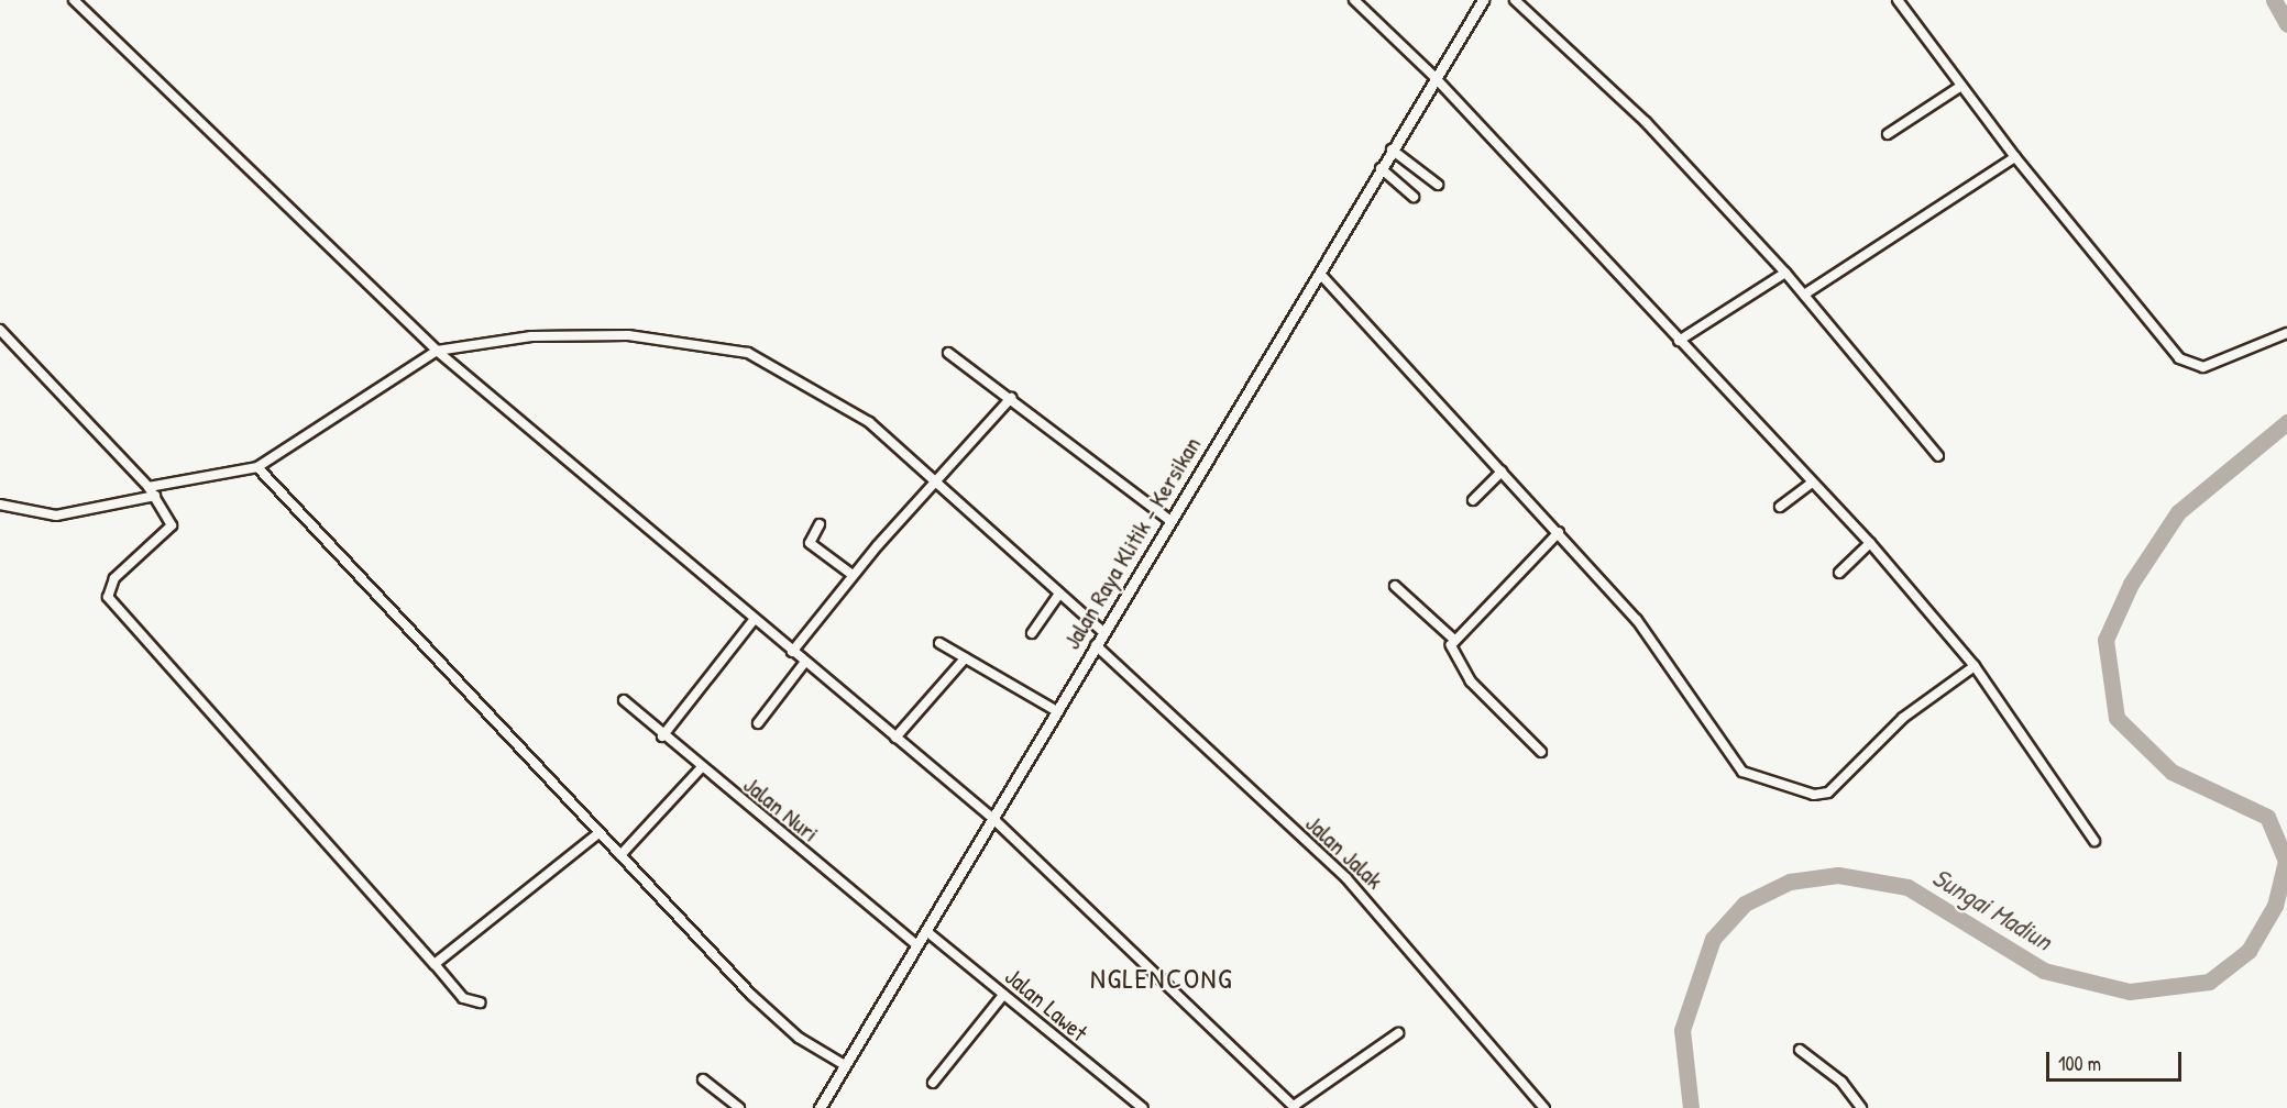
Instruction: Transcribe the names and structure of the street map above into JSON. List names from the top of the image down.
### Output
{
  "streets": {
    "street": [
      "Jalan Raya Klitik - Kersikan",
      "Jalan Nuri",
      "Jalan Jalak",
      "Jalan Lawet"
    ]
  },
  "crossings": [
    ["Jalan Raya Klitik - Kersikan", "Jalan Nuri"],
    ["Jalan Raya Klitik - Kersikan", "Jalan Jalak"],
    ["Jalan Raya Klitik - Kersikan", "Jalan Lawet"]
  ],
  "districts": ["NGLENCONG"],
  "water": ["Sungai Madiun"],
  "scale_bar": "100 m"
}
